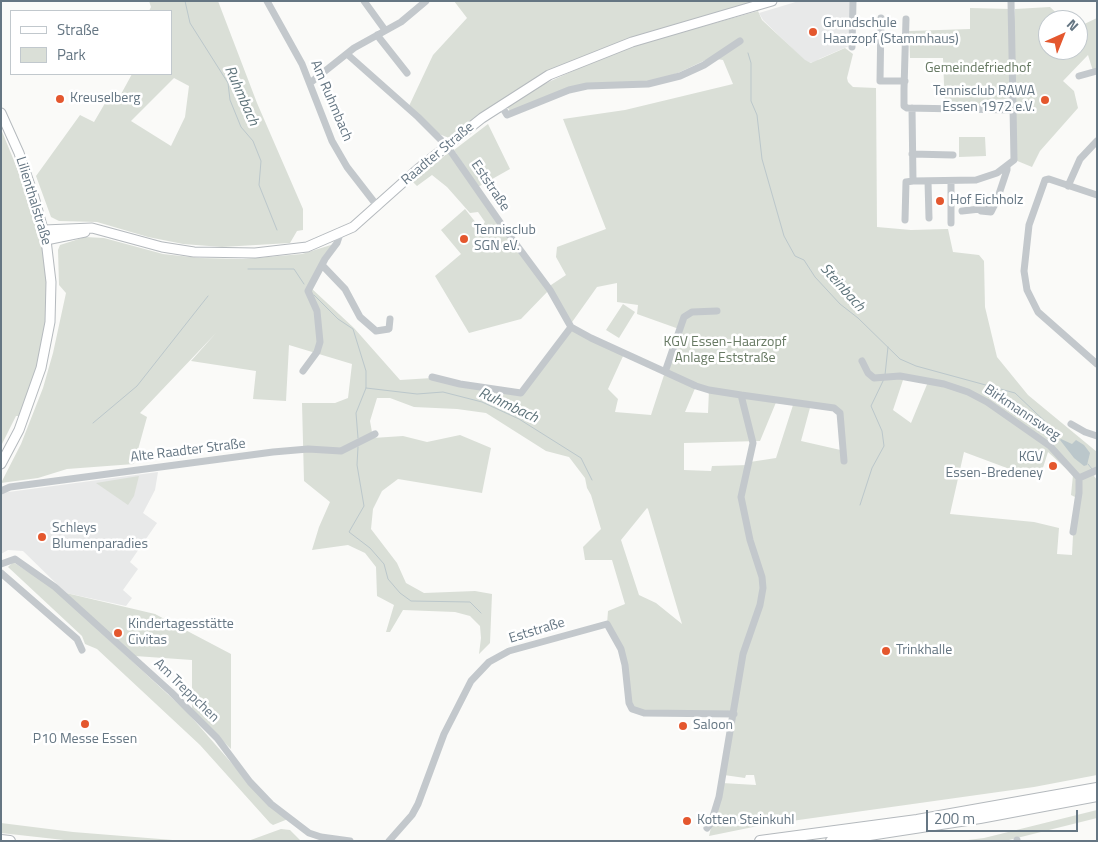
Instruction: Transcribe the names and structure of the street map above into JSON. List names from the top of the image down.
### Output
{
  "streets": {
    "main road": ["Raadter Straße", "Lilienthalstraße"],
    "street": [
      "Am Ruhmbach",
      "Eststraße",
      "Birkmannsweg",
      "Alte Raadter Straße",
      "Am Treppchen"
    ]
  },
  "crossings": [
    ["Am Ruhmbach", "Raadter Straße"],
    ["Raadter Straße", "Eststraße"],
    ["Raadter Straße", "Lilienthalstraße"]
  ],
  "water": ["Ruhmbach", "Steinbach"],
  "parks": ["Gemeindefriedhof", "KGV Essen-Haarzopf Anlage Eststraße"],
  "places": [
    "Grundschule Haarzopf (Stammhaus)",
    "Kreuselberg",
    "Tennisclub RAWA Essen 1972 e.V.",
    "Hof Eichholz",
    "Tennisclub SGN eV.",
    "KGV Essen-Bredeney",
    "Schleys Blumenparadies",
    "Kindertagesstätte Civitas",
    "Trinkhalle",
    "P10 Messe Essen",
    "Saloon",
    "Kotten Steinkuhl"
  ],
  "legend": ["Straße", "Park"],
  "scale_bar": "200 m",
  "north": "top right"
}
